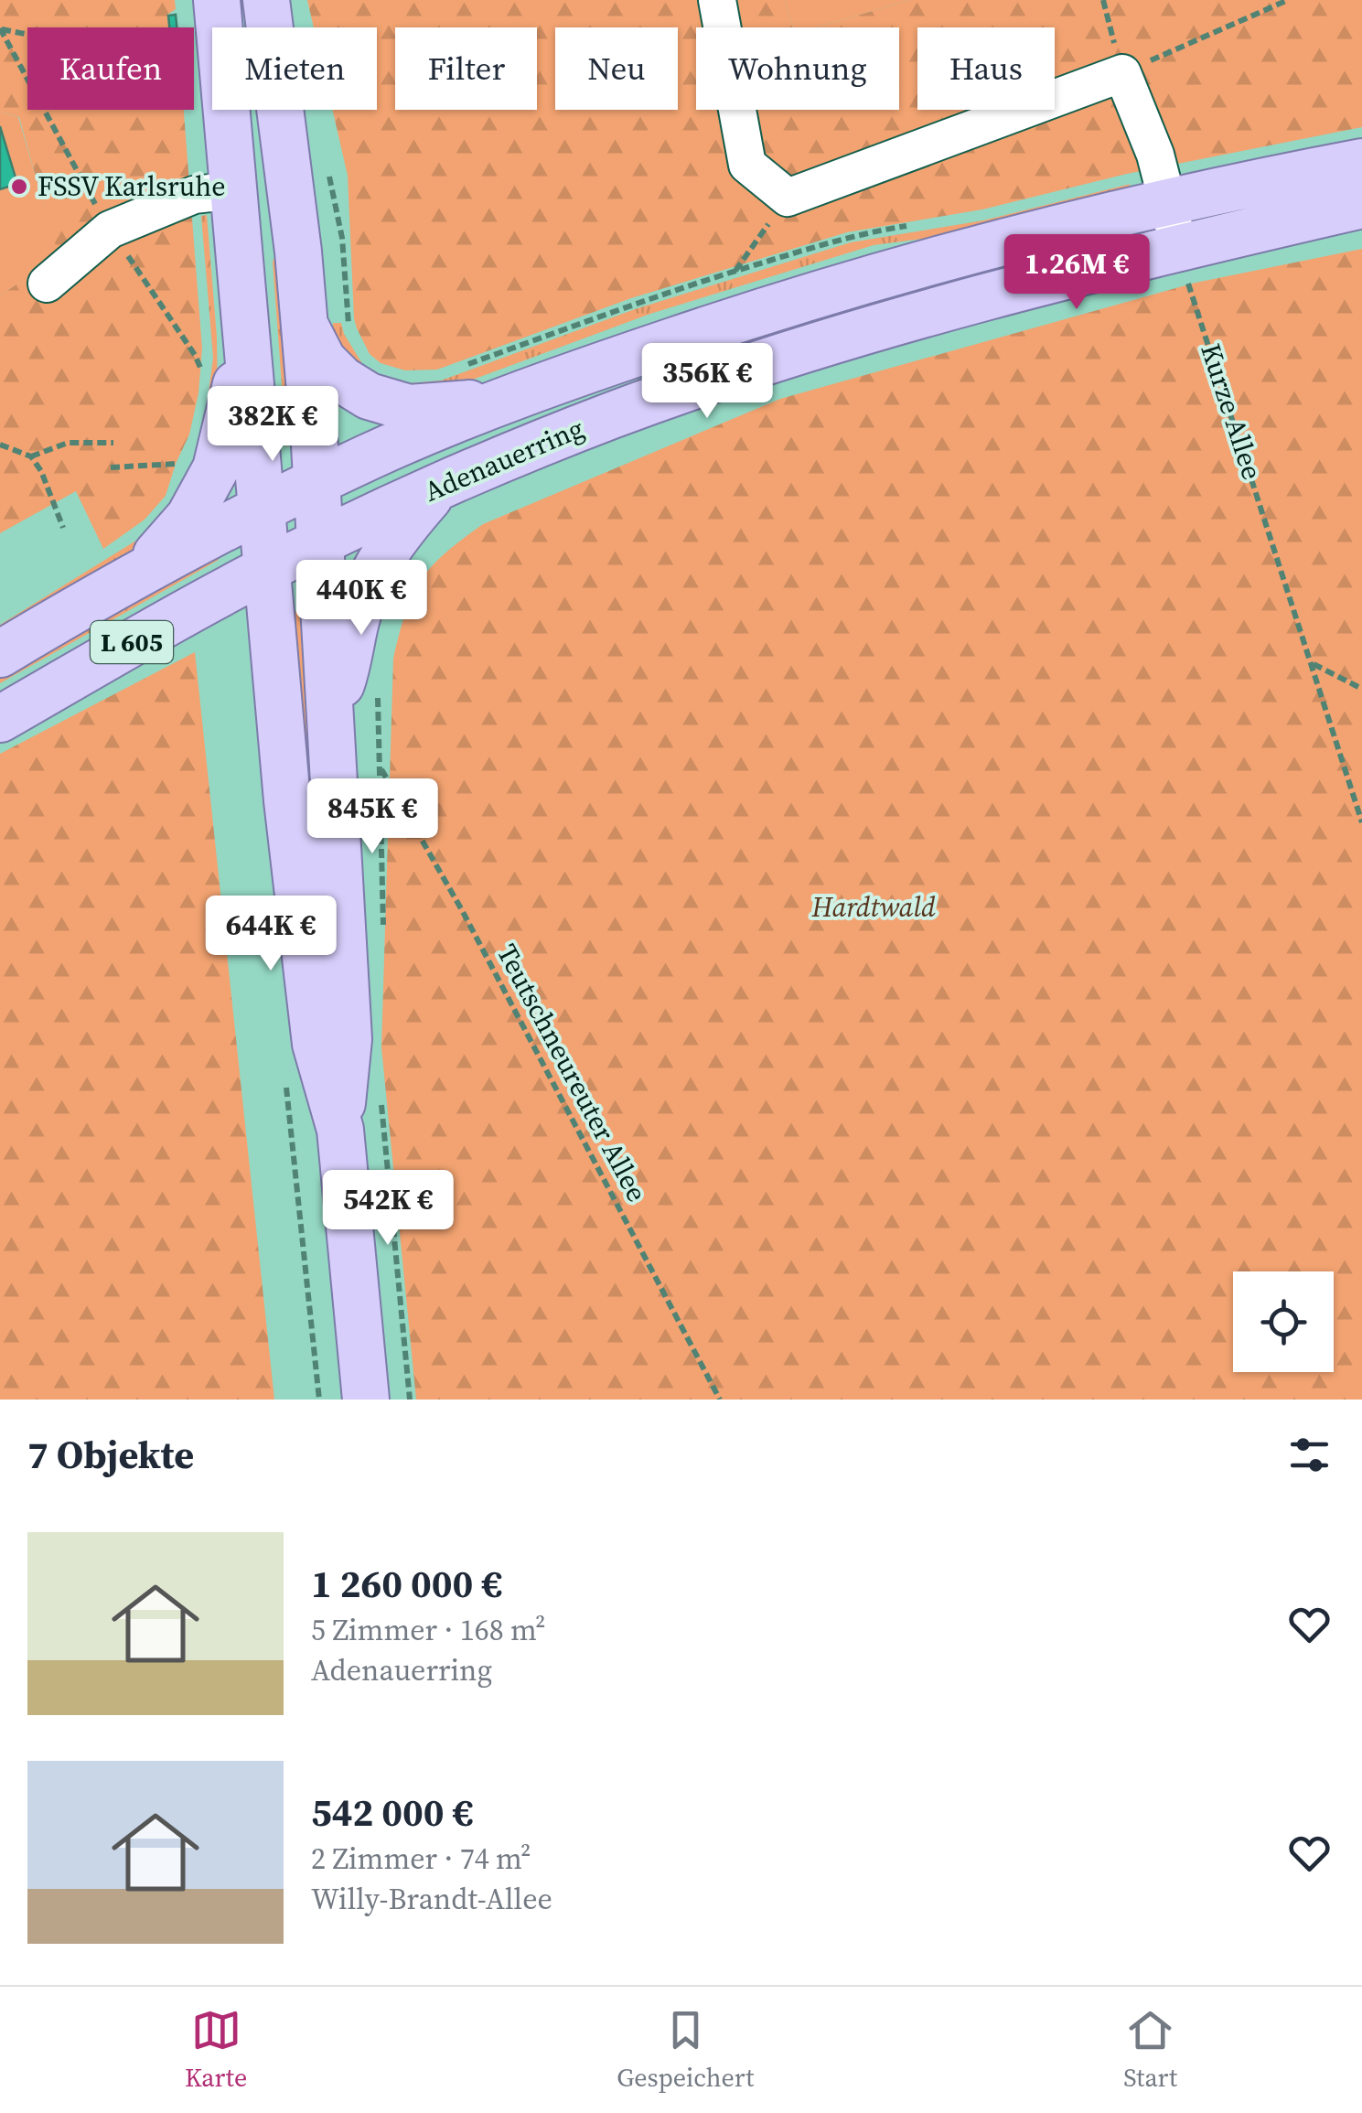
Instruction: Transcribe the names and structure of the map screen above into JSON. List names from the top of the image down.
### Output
{
  "streets": {
    "main road": ["Adenauerring", "L 605"],
    "path": ["Kurze Allee", "Teutschneureuter Allee"]
  },
  "crossings": [
    ["Kurze Allee", "Adenauerring"]
  ],
  "parks": ["Hardtwald"],
  "places": ["FSSV Karlsruhe"],
  "page": {
    "chip": [
      "Kaufen",
      "Mieten",
      "Filter",
      "Neu",
      "Wohnung",
      "Haus"
    ],
    "price": [
      "1.26M €",
      "356K €",
      "382K €",
      "440K €",
      "845K €",
      "644K €",
      "542K €"
    ],
    "heading": "7 Objekte",
    "list": [
      {
        "name": "1 260 000 €",
        "note": "5 Zimmer · 168 m² · Adenauerring"
      },
      {
        "name": "542 000 €",
        "note": "2 Zimmer · 74 m² · Willy-Brandt-Allee"
      }
    ],
    "tabs": ["Karte", "Gespeichert", "Start"]
  }
}
